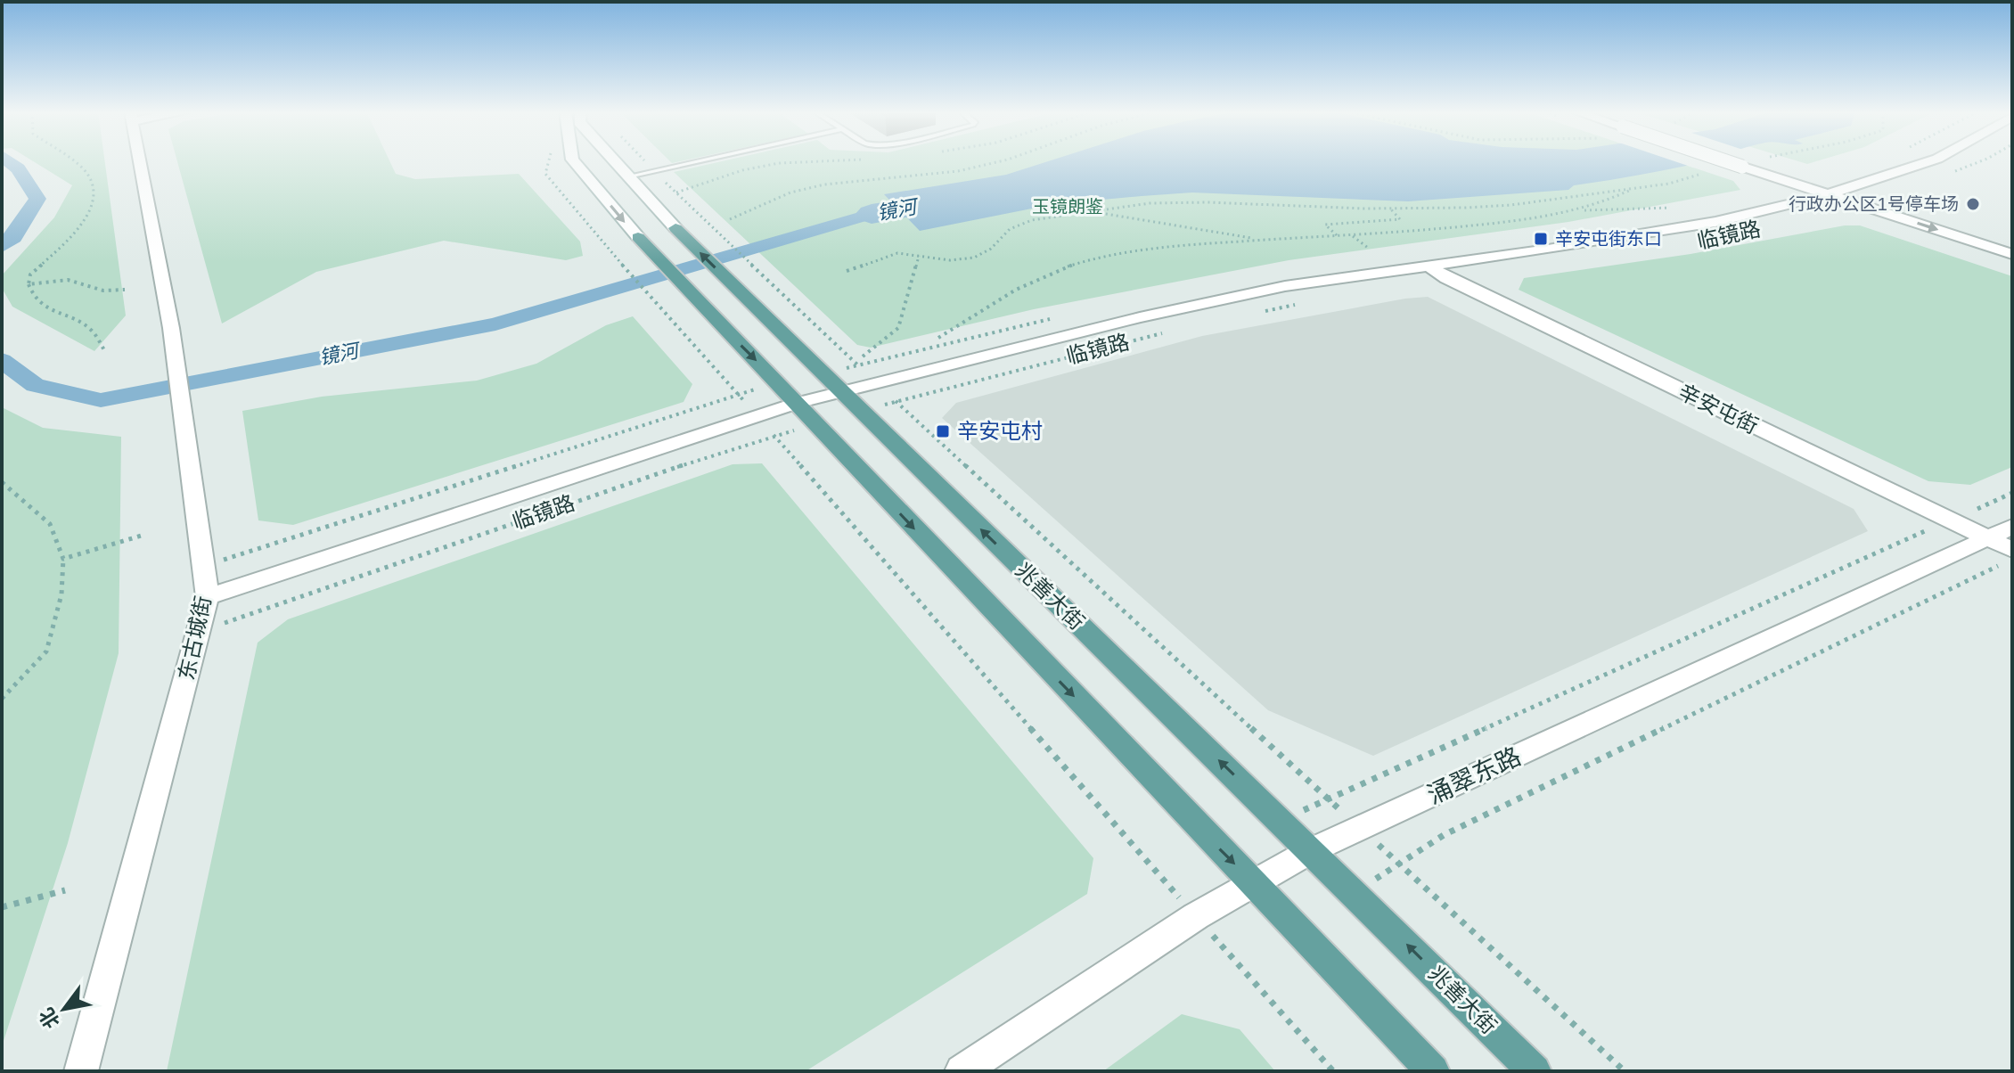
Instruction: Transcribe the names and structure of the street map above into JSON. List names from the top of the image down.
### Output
{
  "streets": {
    "main road": ["兆善大街"],
    "street": [
      "临镜路",
      "辛安屯街",
      "东古城街",
      "涌翠东路"
    ]
  },
  "crossings": [
    ["临镜路", "辛安屯街"],
    ["临镜路", "兆善大街"],
    ["临镜路", "东古城街"],
    ["辛安屯街", "涌翠东路"],
    ["兆善大街", "涌翠东路"]
  ],
  "one_way": ["兆善大街"],
  "water": ["镜河"],
  "parks": ["玉镜朗鉴"],
  "places": {
    "other": ["行政办公区1号停车场"],
    "transit": ["辛安屯街东口", "辛安屯村"]
  },
  "north": "bottom left"
}
